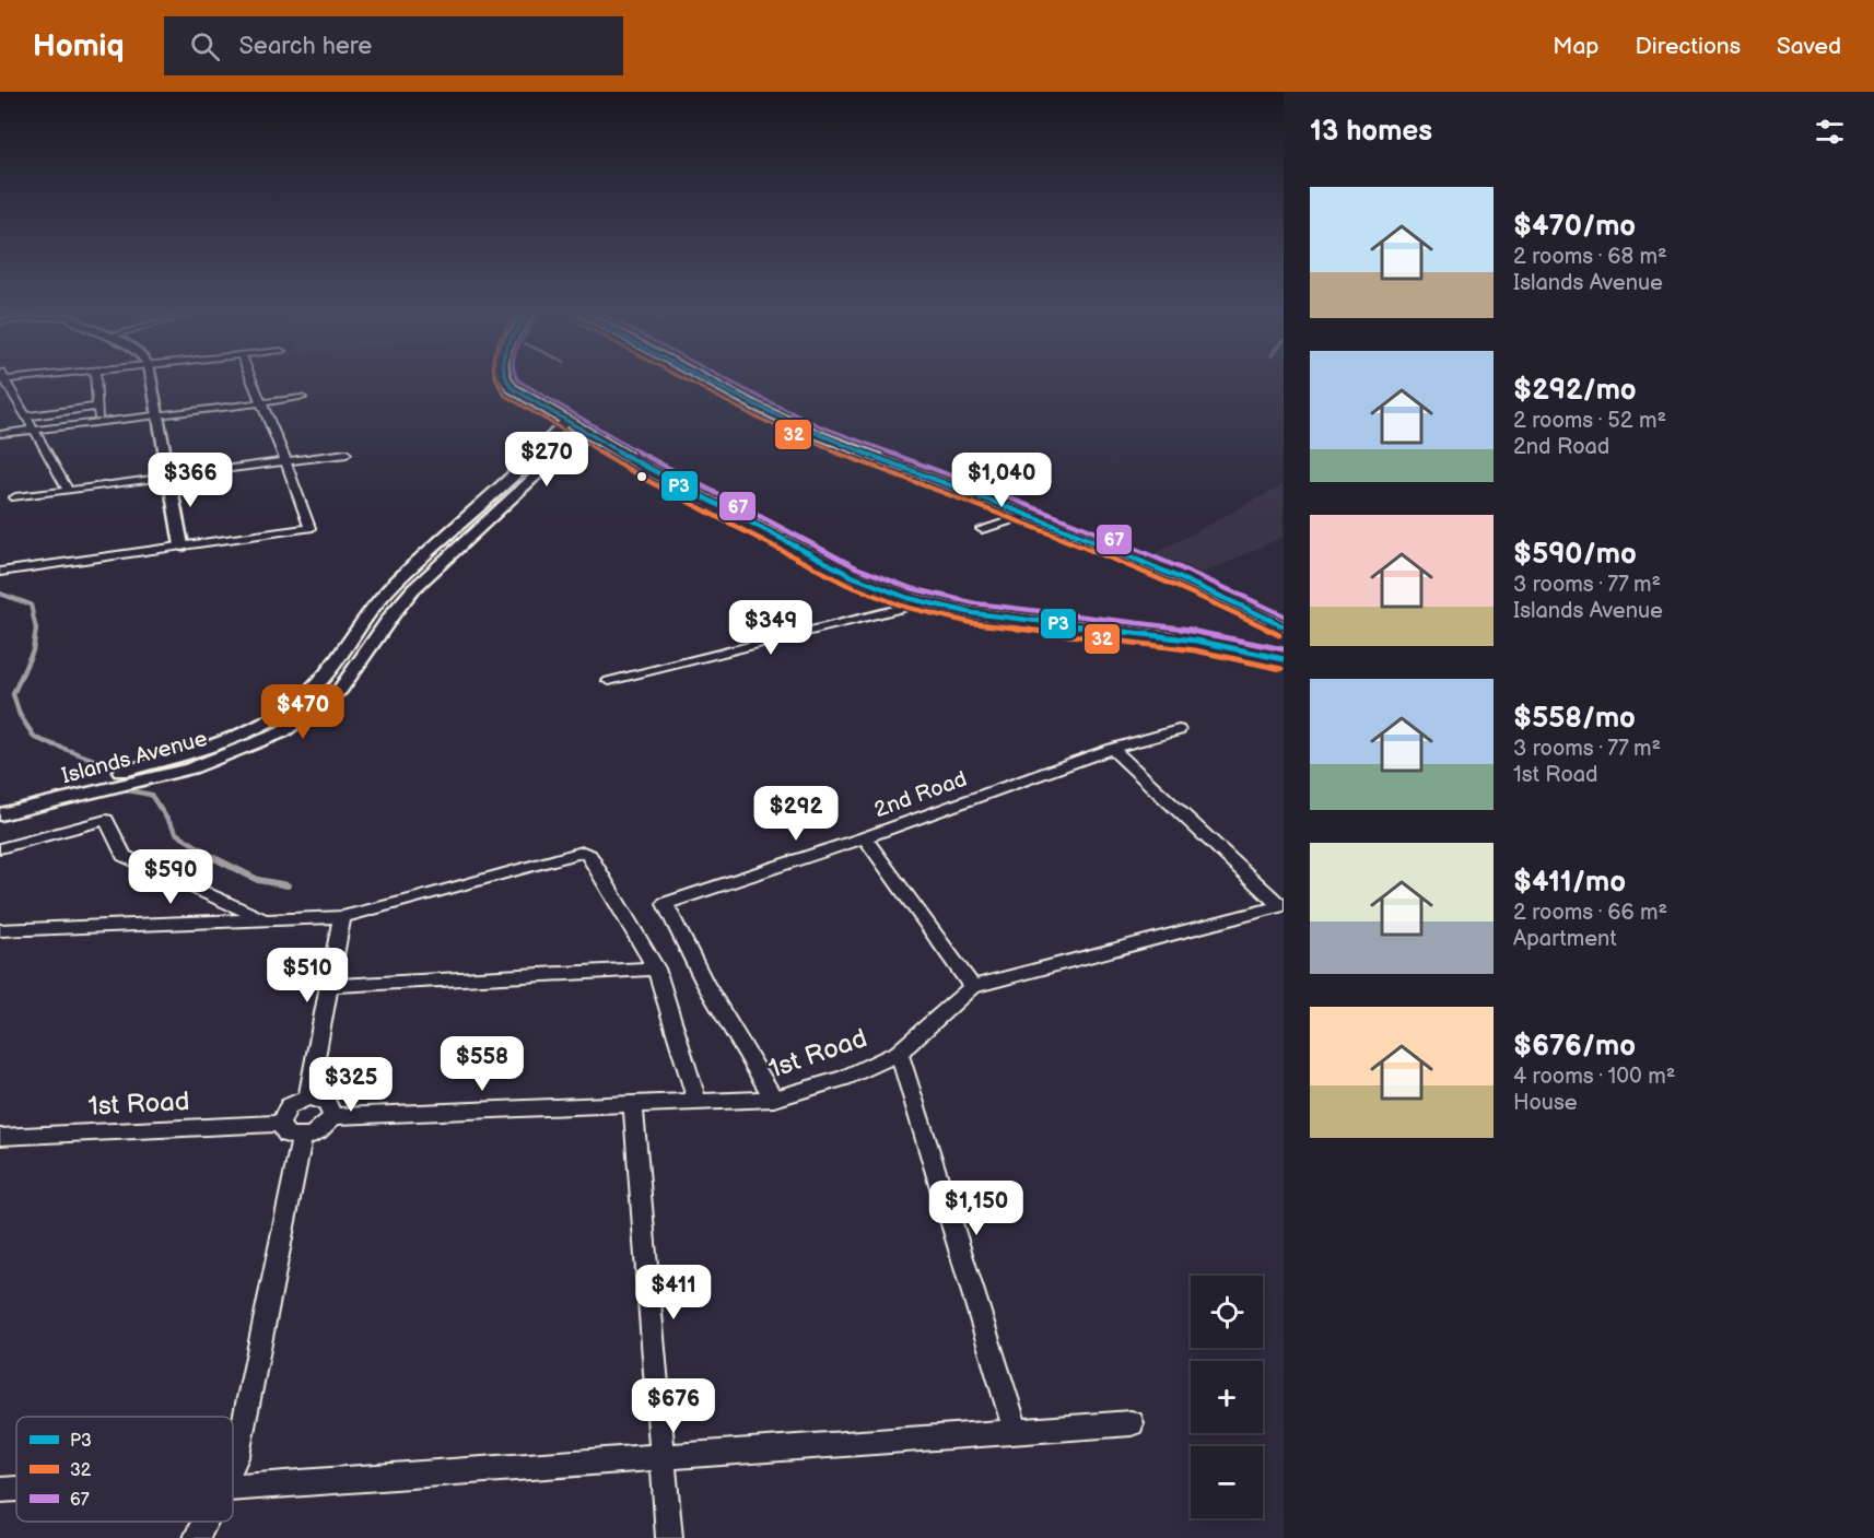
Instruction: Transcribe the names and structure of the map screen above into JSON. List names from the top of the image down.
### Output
{
  "streets": {
    "street": ["Islands Avenue", "2nd Road", "1st Road"]
  },
  "crossings": [
    ["2nd Road", "1st Road"]
  ],
  "lines": ["transit line P3", "transit line 32", "transit line 67"],
  "legend": ["P3", "32", "67"],
  "page": {
    "header": "Homiq",
    "search": "Search here",
    "nav": ["Map", "Directions", "Saved"],
    "heading": "13 homes",
    "list": [
      {
        "name": "$470/mo",
        "note": "2 rooms · 68 m² · Islands Avenue"
      },
      {
        "name": "$292/mo",
        "note": "2 rooms · 52 m² · 2nd Road"
      },
      {
        "name": "$590/mo",
        "note": "3 rooms · 77 m² · Islands Avenue"
      },
      {
        "name": "$558/mo",
        "note": "3 rooms · 77 m² · 1st Road"
      },
      {
        "name": "$411/mo",
        "note": "2 rooms · 66 m² · Apartment"
      },
      {
        "name": "$676/mo",
        "note": "4 rooms · 100 m² · House"
      }
    ],
    "price": [
      "$270",
      "$366",
      "$1,040",
      "$349",
      "$470",
      "$292",
      "$590",
      "$510",
      "$558",
      "$325",
      "$1,150",
      "$411",
      "$676"
    ],
    "map_buttons": ["+", "−"]
  }
}
